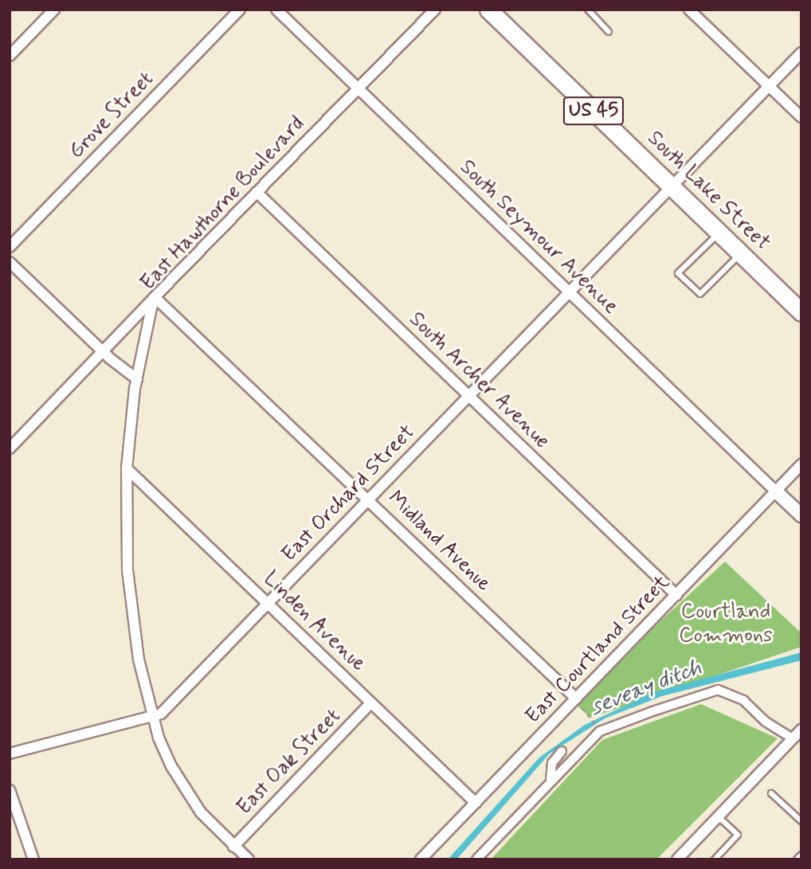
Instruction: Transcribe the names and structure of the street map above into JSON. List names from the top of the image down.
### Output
{
  "streets": {
    "main road": ["US 45", "South Lake Street"],
    "street": [
      "Grove Street",
      "East Hawthorne Boulevard",
      "South Seymour Avenue",
      "South Archer Avenue",
      "East Orchard Street",
      "Midland Avenue",
      "Linden Avenue",
      "East Courtland Street",
      "East Oak Street"
    ]
  },
  "crossings": [
    ["South Lake Street", "East Orchard Street"],
    ["East Hawthorne Boulevard", "South Seymour Avenue"],
    ["East Hawthorne Boulevard", "South Archer Avenue"],
    ["East Hawthorne Boulevard", "East Orchard Street"],
    ["East Hawthorne Boulevard", "Midland Avenue"],
    ["East Hawthorne Boulevard", "Linden Avenue"],
    ["East Hawthorne Boulevard", "East Oak Street"],
    ["South Seymour Avenue", "East Orchard Street"],
    ["South Seymour Avenue", "East Courtland Street"],
    ["South Archer Avenue", "East Orchard Street"],
    ["South Archer Avenue", "East Courtland Street"],
    ["East Orchard Street", "Midland Avenue"],
    ["East Orchard Street", "Linden Avenue"],
    ["Midland Avenue", "East Courtland Street"],
    ["Linden Avenue", "East Courtland Street"],
    ["Linden Avenue", "East Oak Street"]
  ],
  "water": ["seveay ditch"],
  "parks": ["Courtland Commons"]
}
